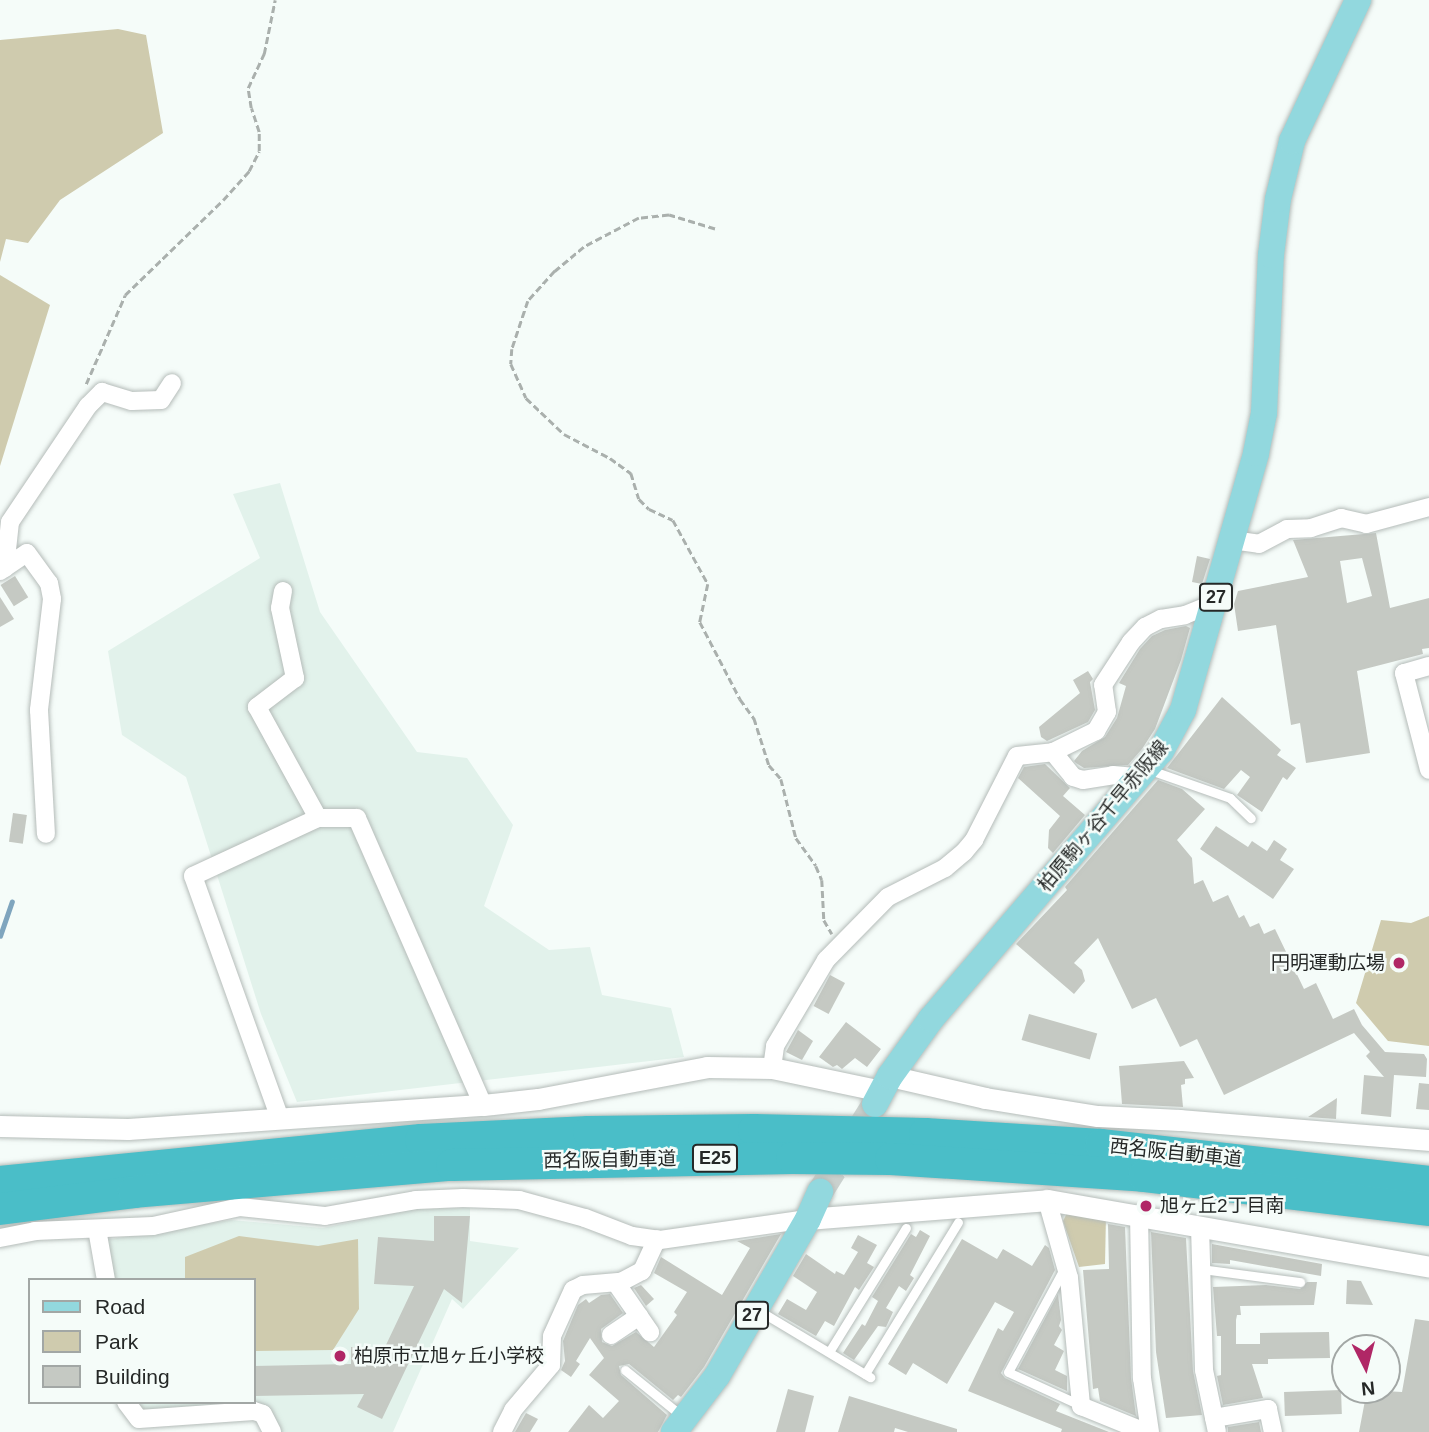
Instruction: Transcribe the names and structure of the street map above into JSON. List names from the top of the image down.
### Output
{
  "streets": {
    "highway": ["西名阪自動車道", "E25"],
    "main road": ["27", "柏原駒ヶ谷千早赤阪線"]
  },
  "places": ["円明運動広場", "旭ヶ丘2丁目南", "柏原市立旭ヶ丘小学校"],
  "legend": ["Road", "Park", "Building"],
  "north": "bottom"
}
